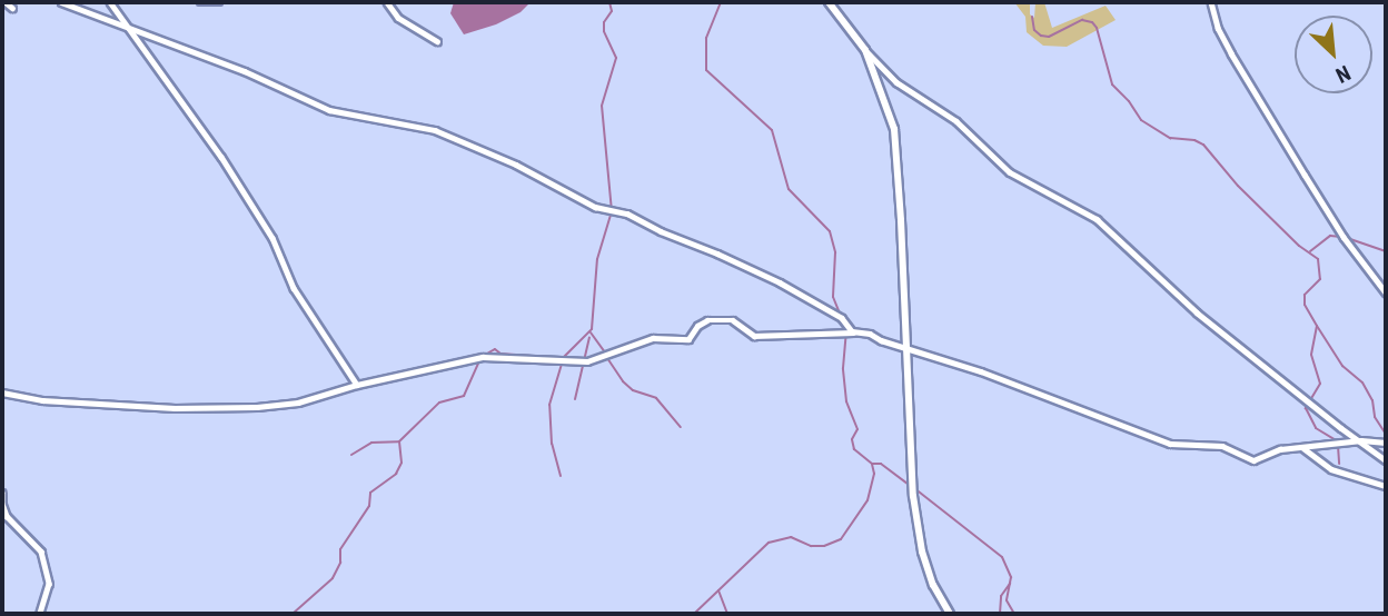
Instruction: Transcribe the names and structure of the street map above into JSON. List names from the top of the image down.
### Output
{
  "north": "bottom right"
}
